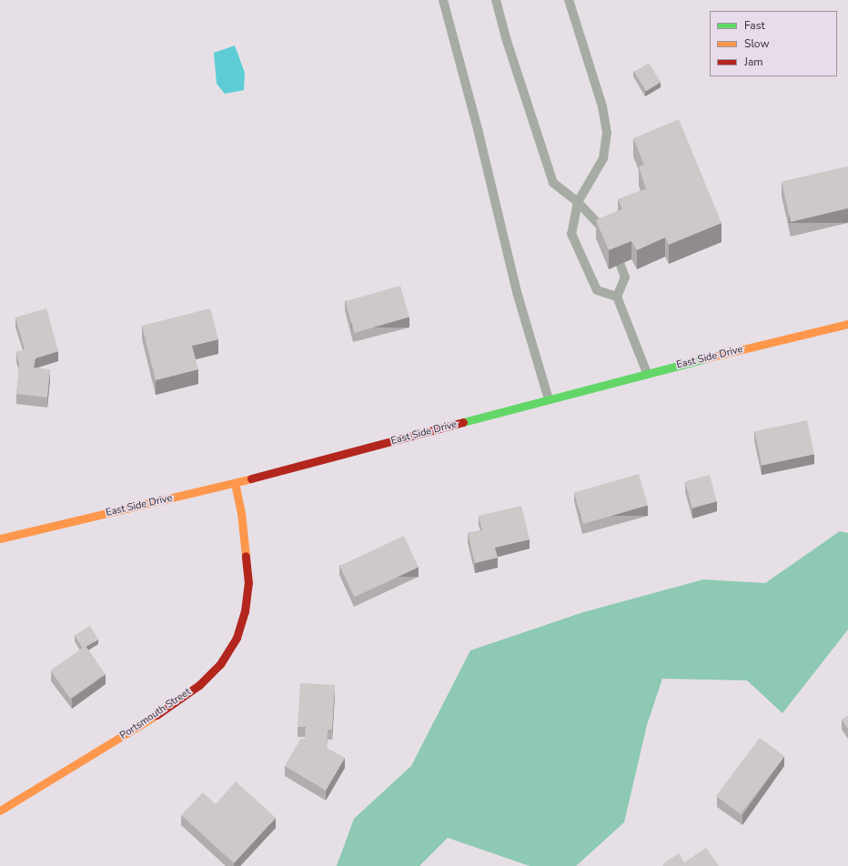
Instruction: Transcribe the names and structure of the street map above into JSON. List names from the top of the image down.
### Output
{
  "streets": {
    "main road": ["East Side Drive", "Portsmouth Street"]
  },
  "crossings": [
    ["East Side Drive", "Portsmouth Street"]
  ],
  "legend": ["Fast", "Slow", "Jam"]
}
